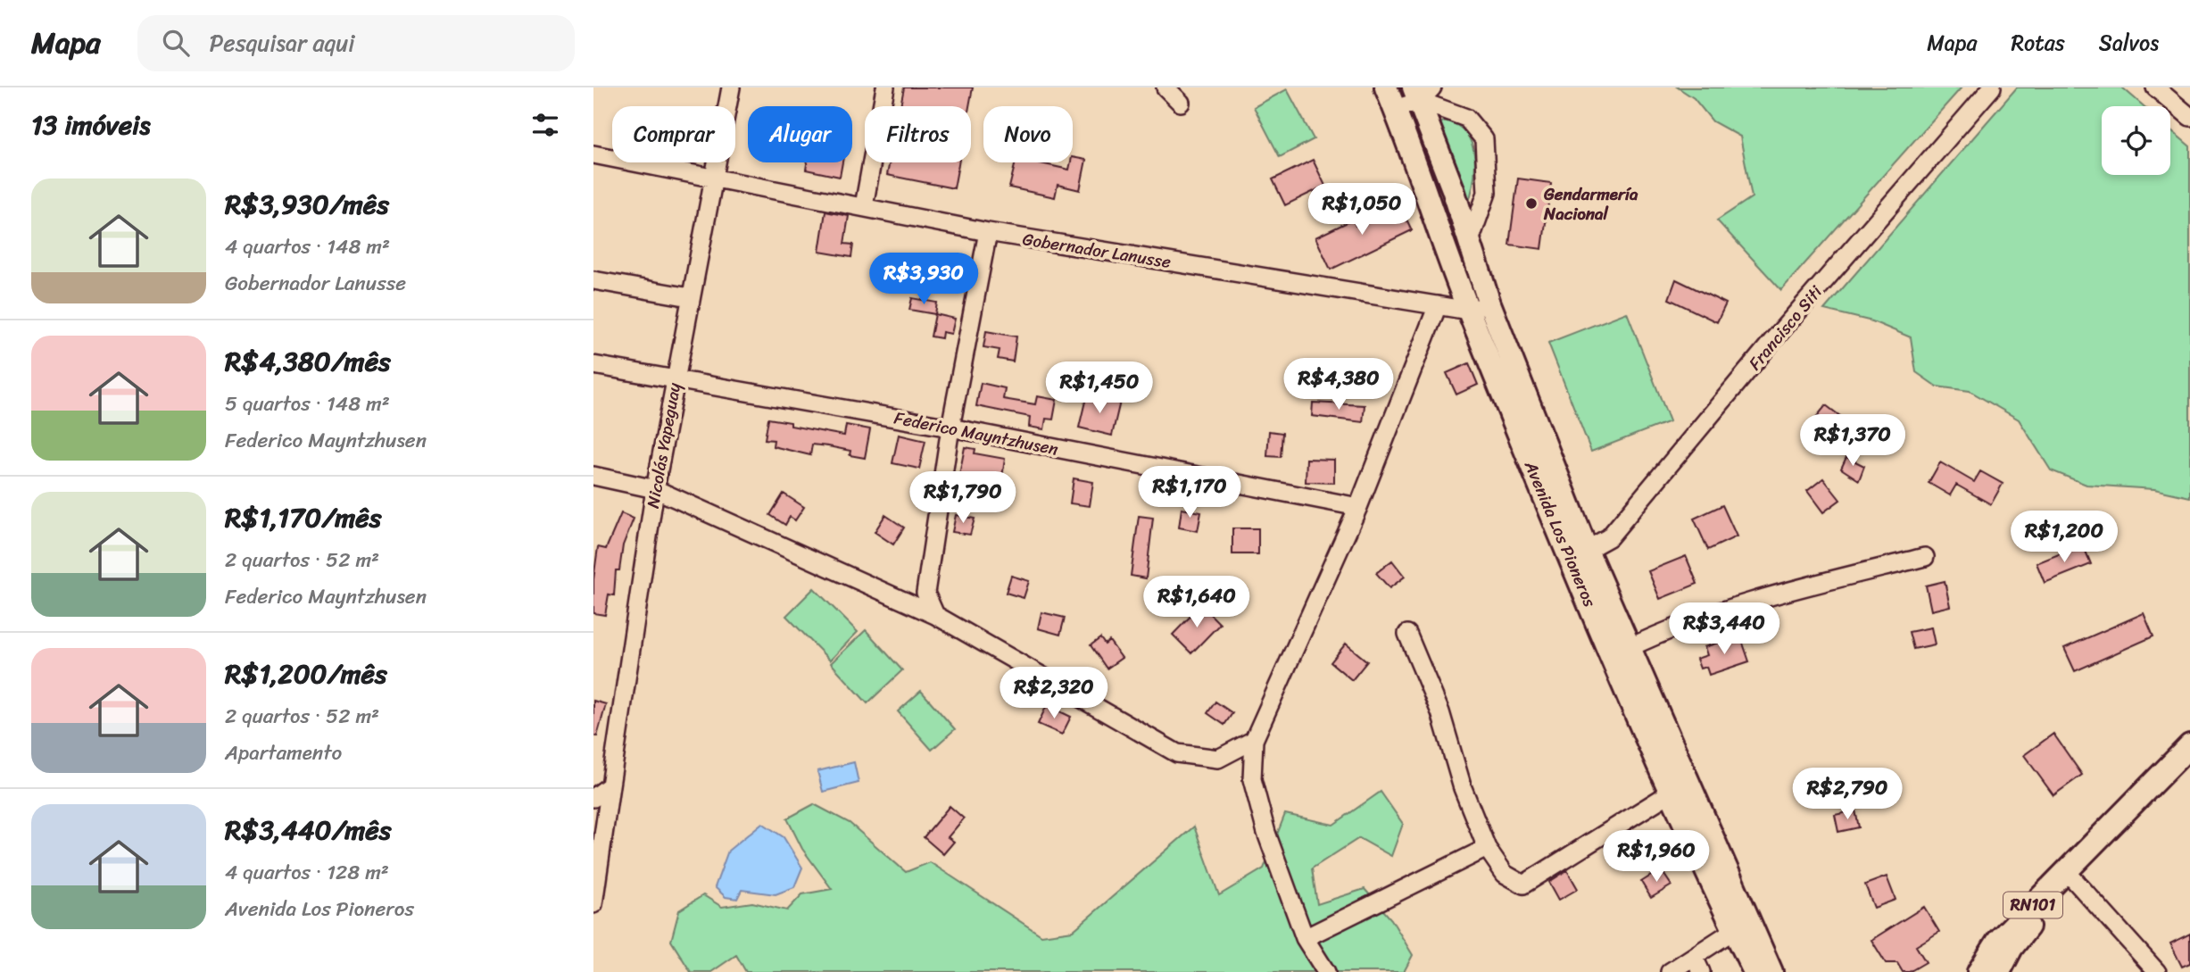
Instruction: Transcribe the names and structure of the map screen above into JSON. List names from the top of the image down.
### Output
{
  "streets": {
    "main road": ["Avenida Los Pioneros", "RN101"],
    "street": [
      "Gobernador Lanusse",
      "Francisco Siti",
      "Federico Mayntzhusen",
      "Nicolás Yapeguay"
    ]
  },
  "crossings": [
    ["Gobernador Lanusse", "Nicolás Yapeguay"],
    ["Gobernador Lanusse", "Avenida Los Pioneros"],
    ["Francisco Siti", "Avenida Los Pioneros"],
    ["Federico Mayntzhusen", "Nicolás Yapeguay"]
  ],
  "places": ["Gendarmería Nacional"],
  "page": {
    "header": "Mapa",
    "search": "Pesquisar aqui",
    "nav": ["Mapa", "Rotas", "Salvos"],
    "heading": "13 imóveis",
    "chip": [
      "Comprar",
      "Alugar",
      "Filtros",
      "Novo"
    ],
    "list": [
      {
        "name": "R$3,930/mês",
        "note": "4 quartos · 148 m² · Gobernador Lanusse"
      },
      {
        "name": "R$4,380/mês",
        "note": "5 quartos · 148 m² · Federico Mayntzhusen"
      },
      {
        "name": "R$1,170/mês",
        "note": "2 quartos · 52 m² · Federico Mayntzhusen"
      },
      {
        "name": "R$1,200/mês",
        "note": "2 quartos · 52 m² · Apartamento"
      },
      {
        "name": "R$3,440/mês",
        "note": "4 quartos · 128 m² · Avenida Los Pioneros"
      }
    ],
    "price": [
      "R$1,050",
      "R$3,930",
      "R$4,380",
      "R$1,450",
      "R$1,370",
      "R$1,170",
      "R$1,790",
      "R$1,200",
      "R$1,640",
      "R$3,440",
      "R$2,320",
      "R$2,790",
      "R$1,960"
    ]
  }
}
